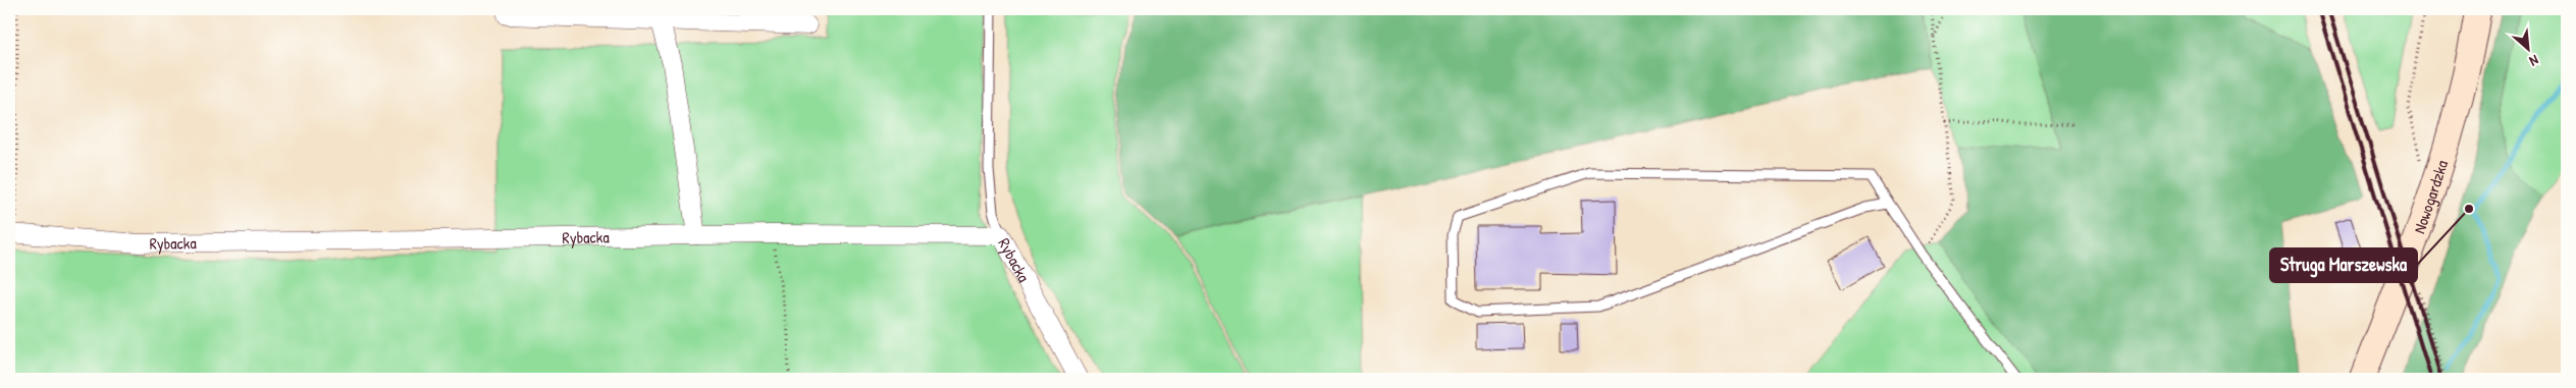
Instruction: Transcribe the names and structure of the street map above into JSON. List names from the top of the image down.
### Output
{
  "streets": {
    "street": ["Nowogardzka", "Rybacka"]
  },
  "places": ["Struga Marszewska"],
  "north": "bottom right"
}
